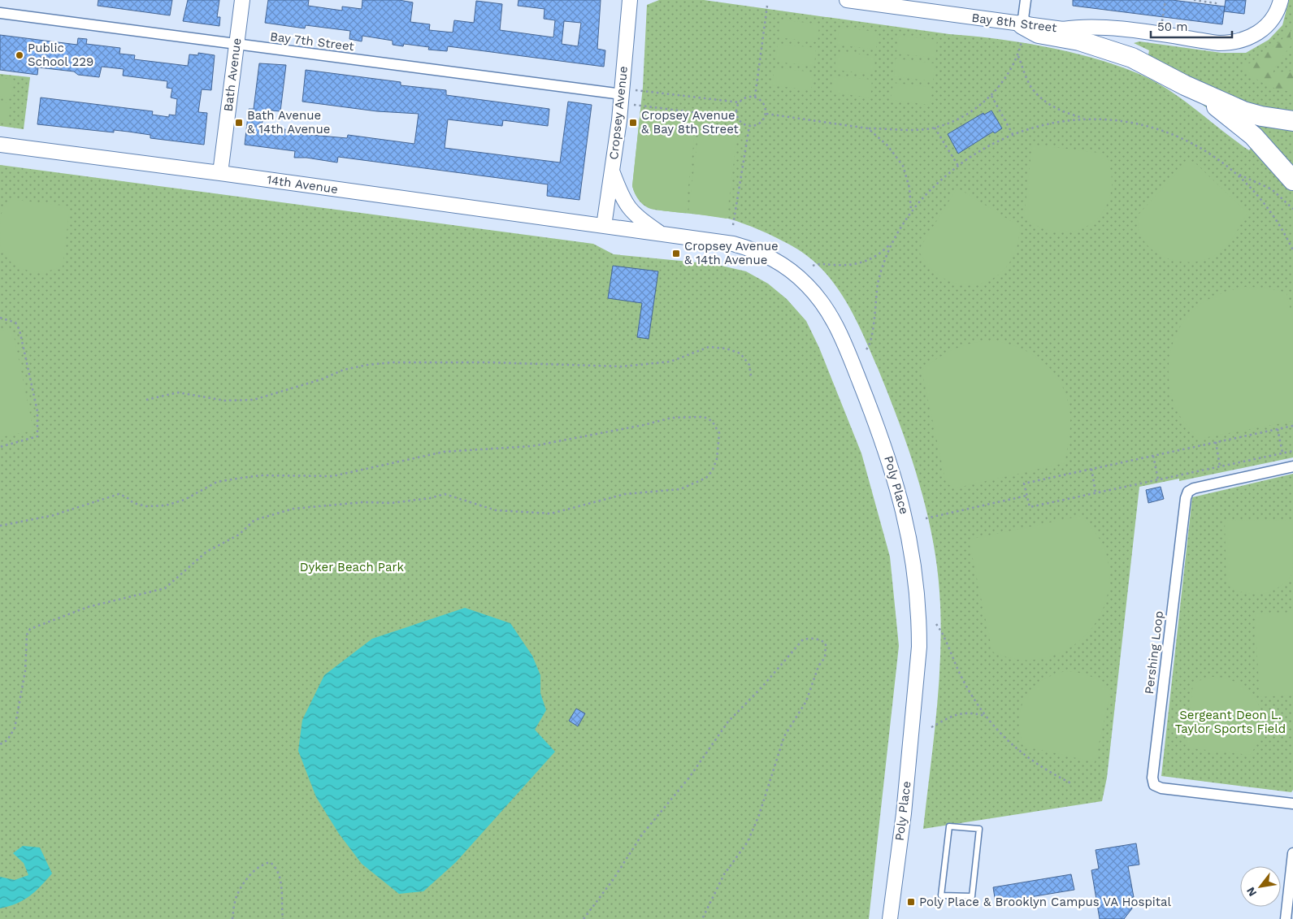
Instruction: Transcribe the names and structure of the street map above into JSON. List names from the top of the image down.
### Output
{
  "streets": {
    "main road": [
      "Bay 8th Street",
      "Bath Avenue",
      "Cropsey Avenue",
      "14th Avenue",
      "Poly Place"
    ],
    "street": ["Bay 7th Street", "Pershing Loop"]
  },
  "crossings": [
    ["Bay 7th Street", "Bath Avenue"],
    ["Bay 7th Street", "Cropsey Avenue"],
    ["Bath Avenue", "14th Avenue"],
    ["Cropsey Avenue", "14th Avenue"],
    ["Cropsey Avenue", "Poly Place"],
    ["14th Avenue", "Poly Place"]
  ],
  "parks": ["Dyker Beach Park", "Sergeant Deon L. Taylor Sports Field"],
  "places": {
    "other": ["Public School 229"],
    "transit": [
      "Bath Avenue & 14th Avenue",
      "Cropsey Avenue & Bay 8th Street",
      "Cropsey Avenue & 14th Avenue",
      "Poly Place & Brooklyn Campus VA Hospital"
    ]
  },
  "scale_bar": "50 m",
  "north": "bottom left"
}
